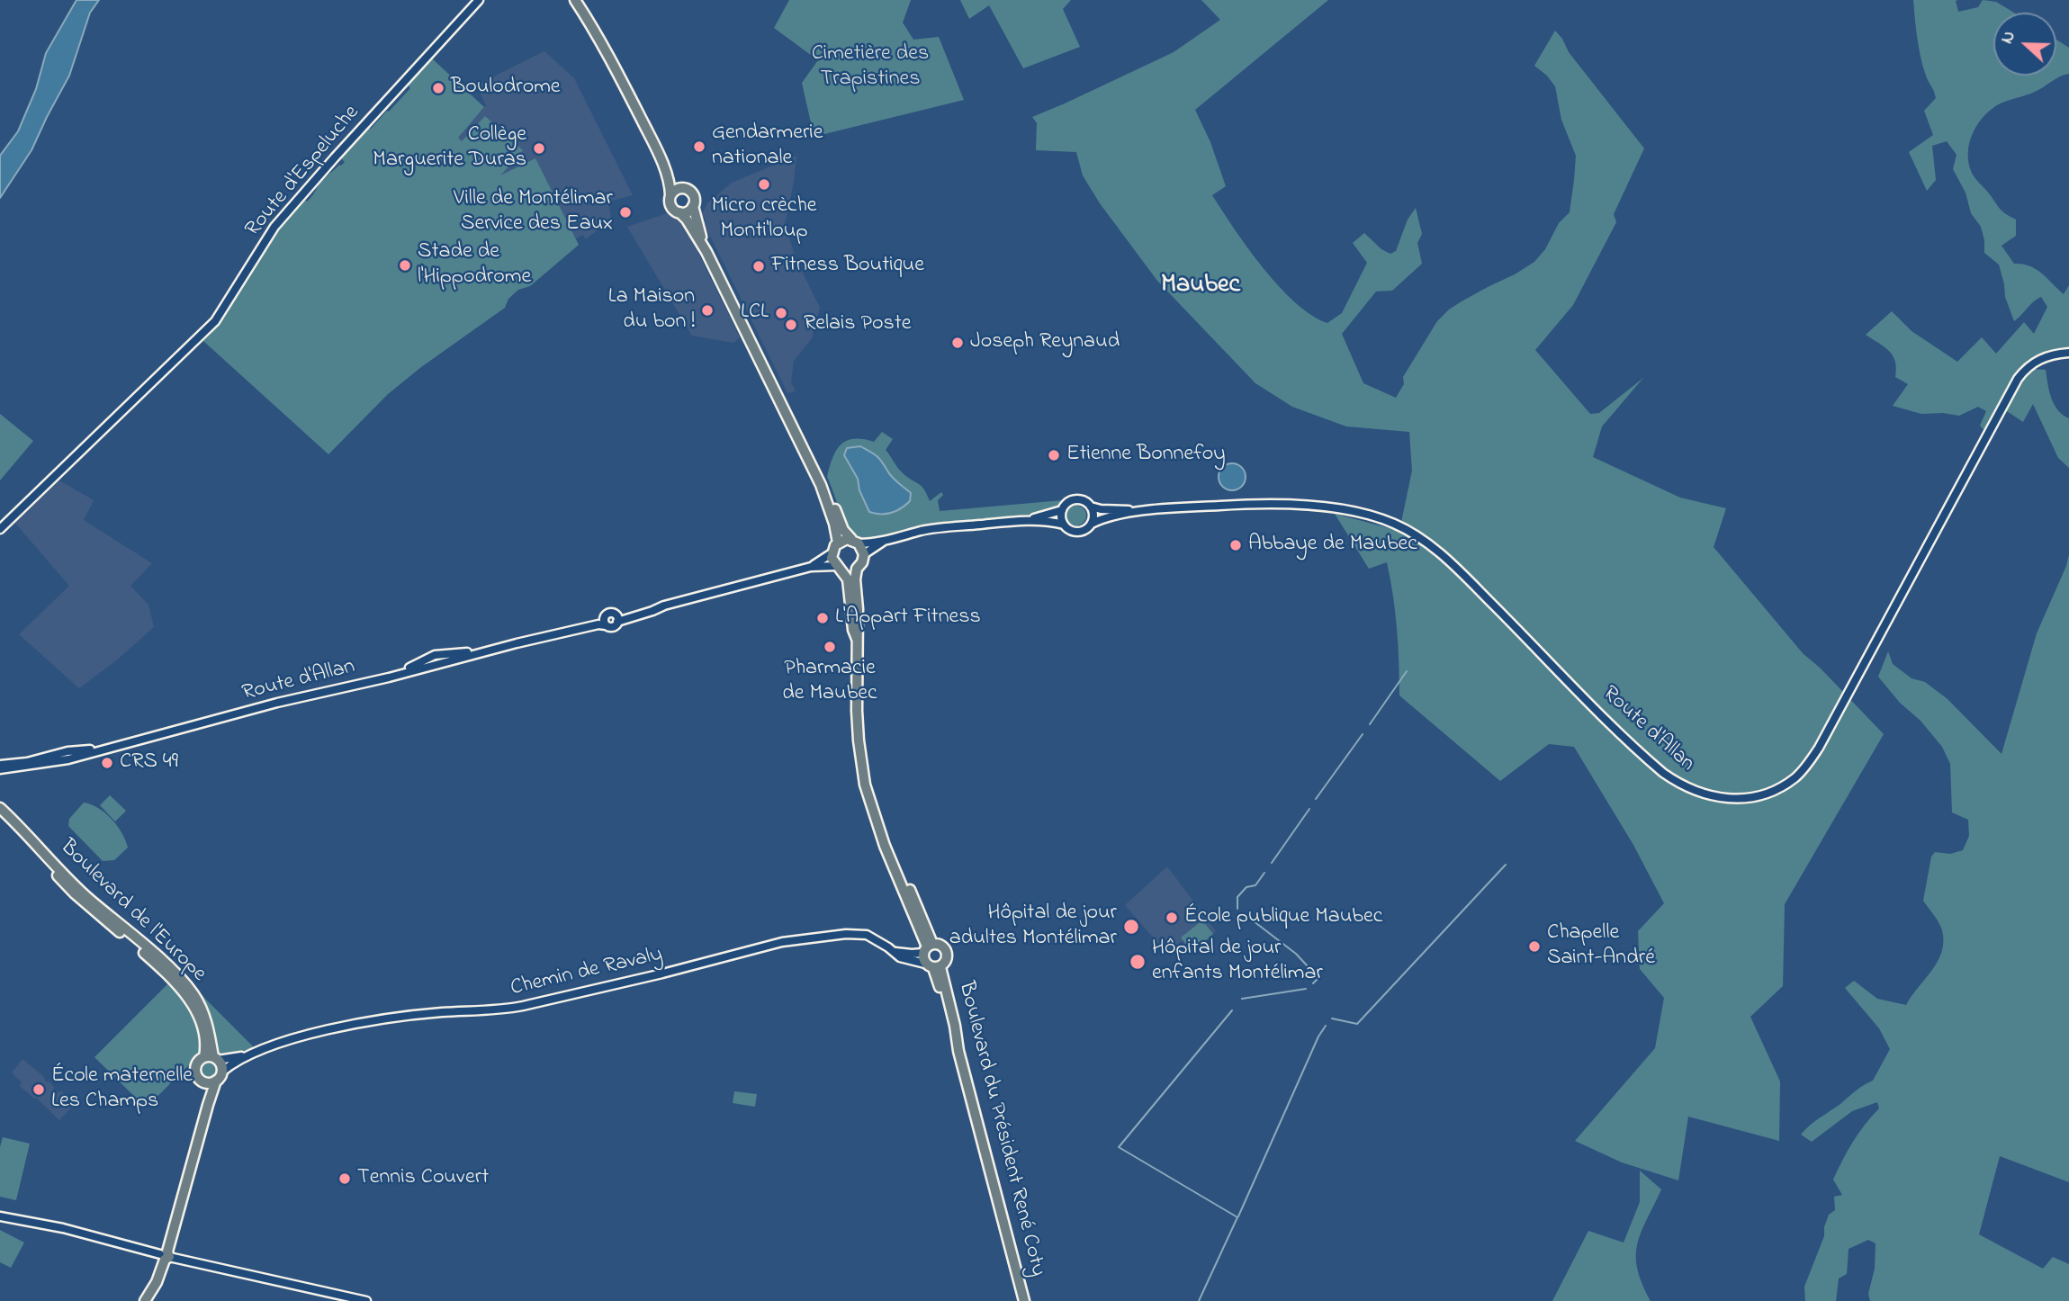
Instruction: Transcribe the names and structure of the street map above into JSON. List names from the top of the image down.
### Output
{
  "streets": {
    "main road": ["Boulevard de l'Europe", "Boulevard du Président René Coty"],
    "street": ["Route d'Espeluche", "Route d'Allan", "Chemin de Ravaly"]
  },
  "crossings": [
    ["Boulevard de l'Europe", "Chemin de Ravaly"],
    ["Chemin de Ravaly", "Boulevard du Président René Coty"]
  ],
  "districts": ["Maubec"],
  "parks": ["Cimetière des Trapistines"],
  "places": [
    "Boulodrome",
    "Gendarmerie nationale",
    "Collège Marguerite Duras",
    "Micro crèche Monti'loup",
    "Ville de Montélimar Service des Eaux",
    "Stade de l'Hippodrome",
    "Fitness Boutique",
    "La Maison du bon !",
    "LCL",
    "Relais Poste",
    "Joseph Reynaud",
    "Etienne Bonnefoy",
    "Abbaye de Maubec",
    "L'Appart Fitness",
    "Pharmacie de Maubec",
    "CRS 49",
    "École publique Maubec",
    "Hôpital de jour adultes Montélimar",
    "Chapelle Saint-André",
    "Hôpital de jour enfants Montélimar",
    "École maternelle Les Champs",
    "Tennis Couvert"
  ],
  "north": "left"
}
